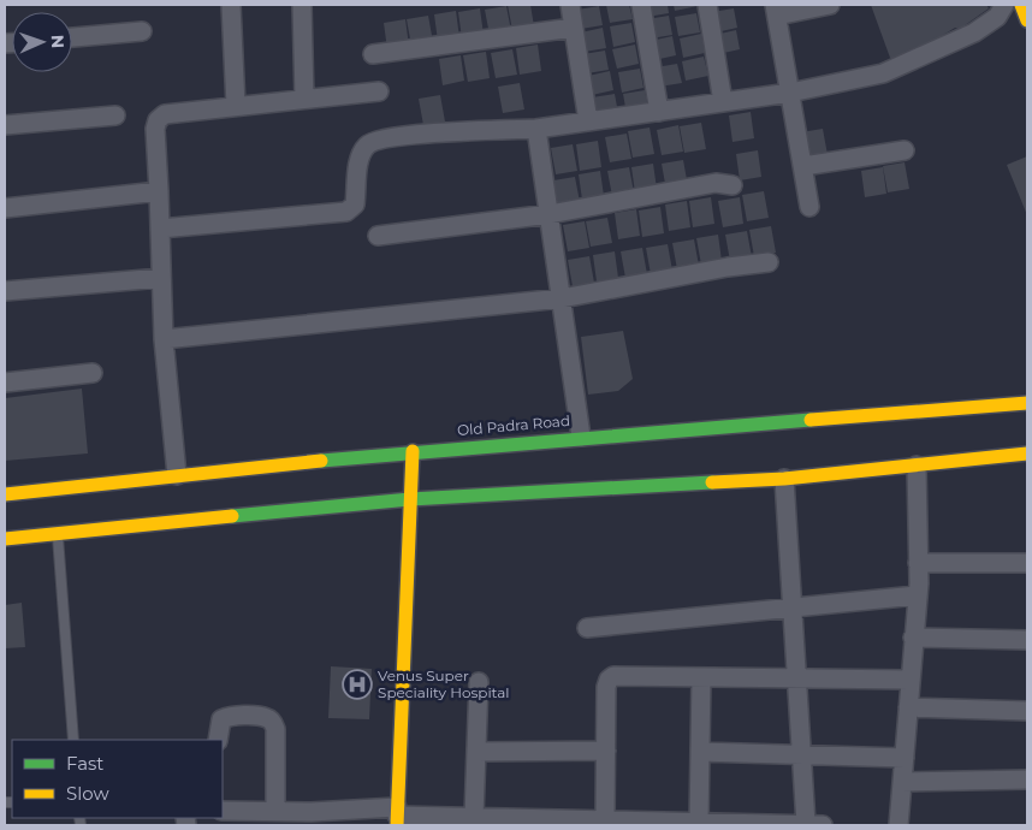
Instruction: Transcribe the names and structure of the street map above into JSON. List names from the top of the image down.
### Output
{
  "streets": {
    "main road": ["Old Padra Road"]
  },
  "places": {
    "hospital": ["Venus Super Speciality Hospital"]
  },
  "legend": ["Fast", "Slow"],
  "north": "right"
}
